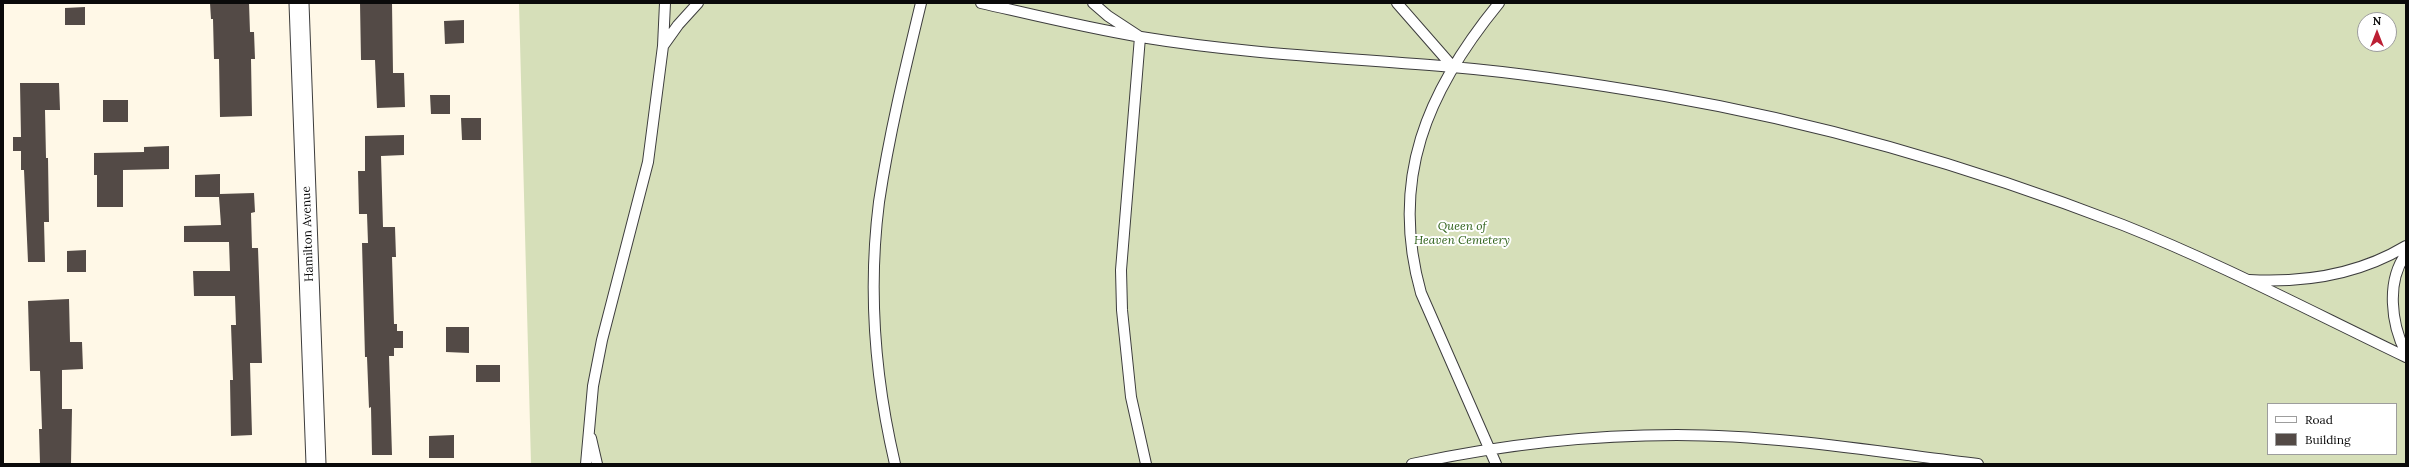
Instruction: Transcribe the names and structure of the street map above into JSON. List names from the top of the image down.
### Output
{
  "streets": {
    "street": ["Hamilton Avenue"]
  },
  "parks": ["Queen of Heaven Cemetery"],
  "legend": ["Road", "Building"],
  "north": "top"
}
